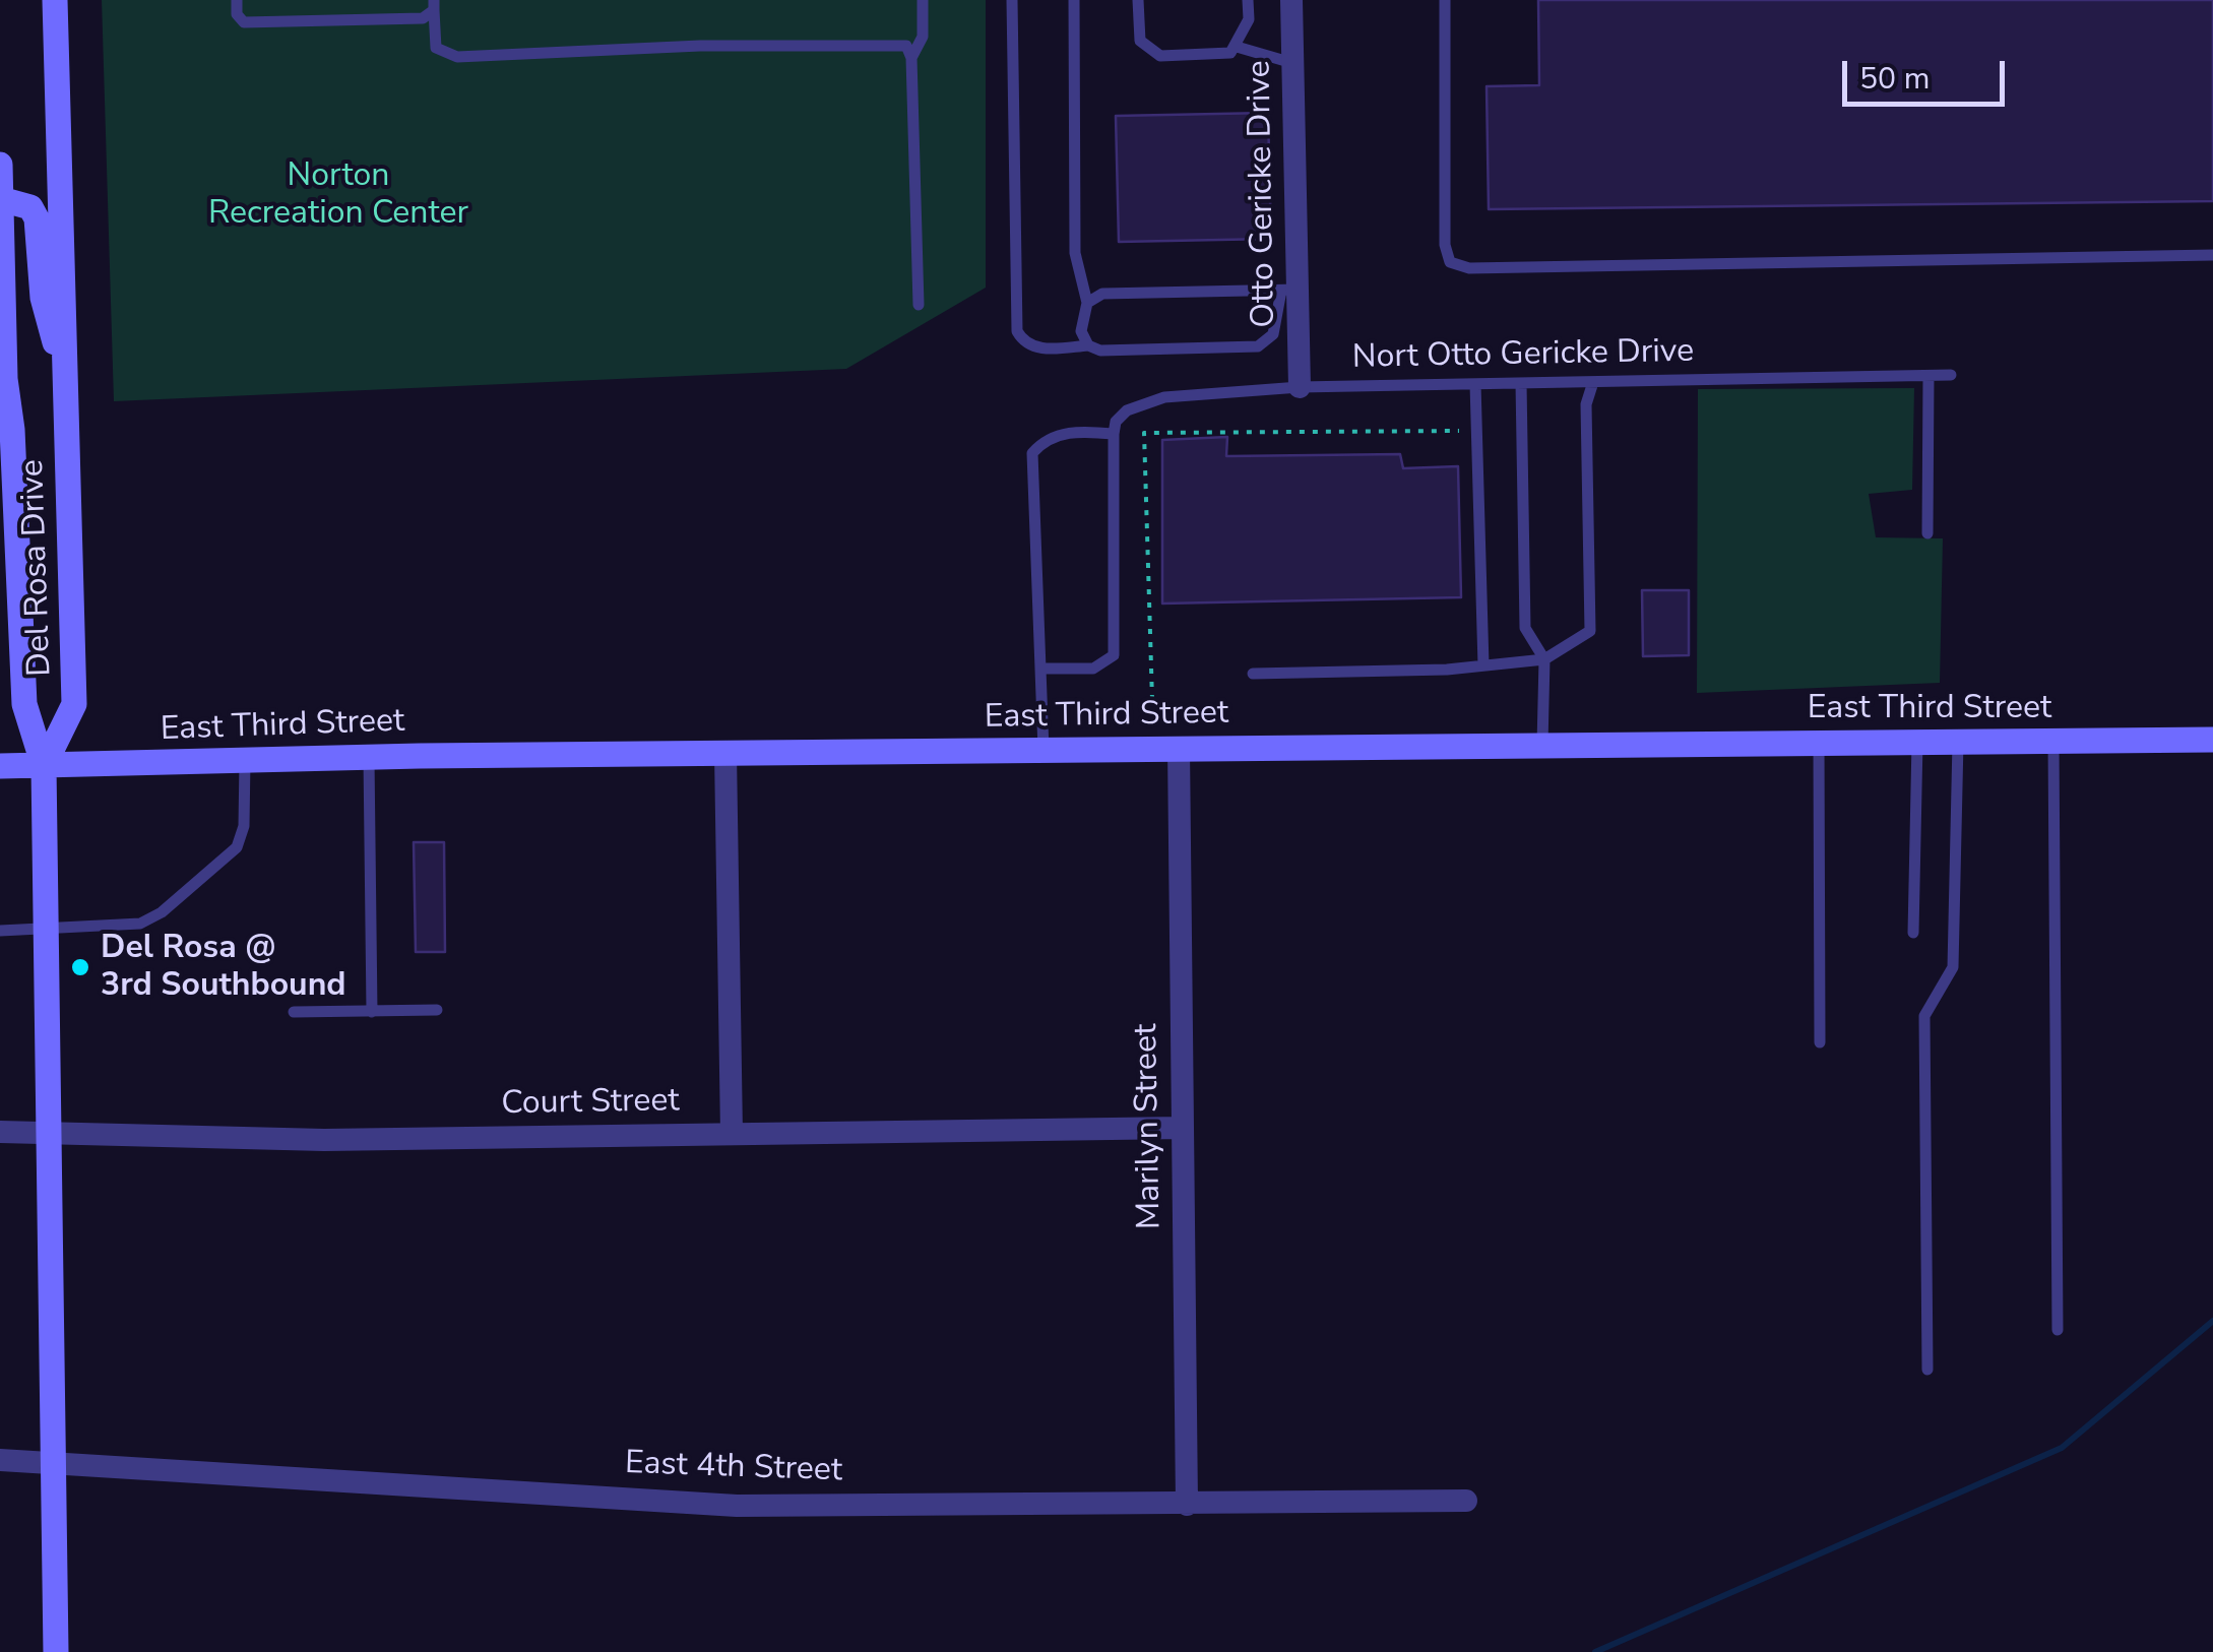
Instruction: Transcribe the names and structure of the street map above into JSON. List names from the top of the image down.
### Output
{
  "streets": {
    "main road": ["Del Rosa Drive", "East Third Street"],
    "street": [
      "Otto Gericke Drive",
      "Court Street",
      "Marilyn Street",
      "East 4th Street"
    ],
    "lane": ["Nort Otto Gericke Drive"]
  },
  "crossings": [
    ["Otto Gericke Drive", "Nort Otto Gericke Drive"],
    ["Del Rosa Drive", "East Third Street"],
    ["East Third Street", "Marilyn Street"],
    ["Court Street", "Marilyn Street"],
    ["Marilyn Street", "East 4th Street"]
  ],
  "parks": ["Norton Recreation Center"],
  "places": ["Del Rosa @ 3rd Southbound"],
  "scale_bar": "50 m"
}
